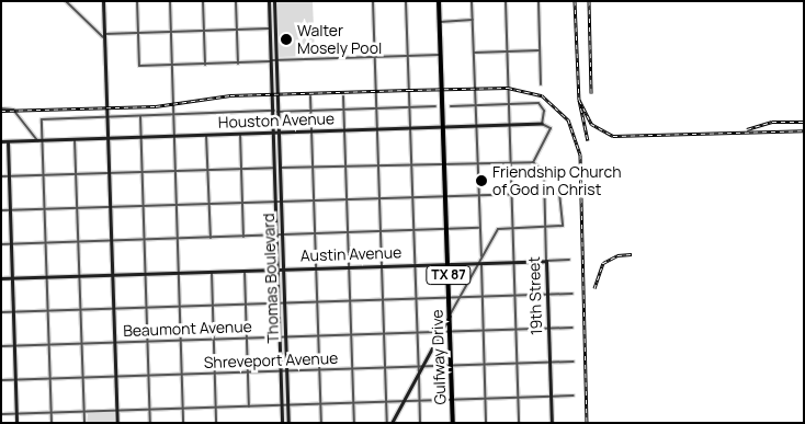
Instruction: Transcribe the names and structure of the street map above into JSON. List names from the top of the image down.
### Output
{
  "streets": {
    "main road": [
      "Houston Avenue",
      "Austin Avenue",
      "TX 87",
      "Thomas Boulevard",
      "19th Street",
      "Gulfway Drive"
    ],
    "street": ["Beaumont Avenue", "Shreveport Avenue"]
  },
  "crossings": [
    ["Houston Avenue", "TX 87"],
    ["Houston Avenue", "Thomas Boulevard"],
    ["Houston Avenue", "19th Street"],
    ["Houston Avenue", "Gulfway Drive"],
    ["Austin Avenue", "Thomas Boulevard"],
    ["Austin Avenue", "19th Street"],
    ["Austin Avenue", "Gulfway Drive"],
    ["TX 87", "Gulfway Drive"],
    ["Thomas Boulevard", "Beaumont Avenue"],
    ["Thomas Boulevard", "Shreveport Avenue"],
    ["19th Street", "Beaumont Avenue"],
    ["19th Street", "Shreveport Avenue"],
    ["Beaumont Avenue", "Gulfway Drive"],
    ["Gulfway Drive", "Shreveport Avenue"]
  ],
  "places": ["Walter Mosely Pool", "Friendship Church of God in Christ"]
}
